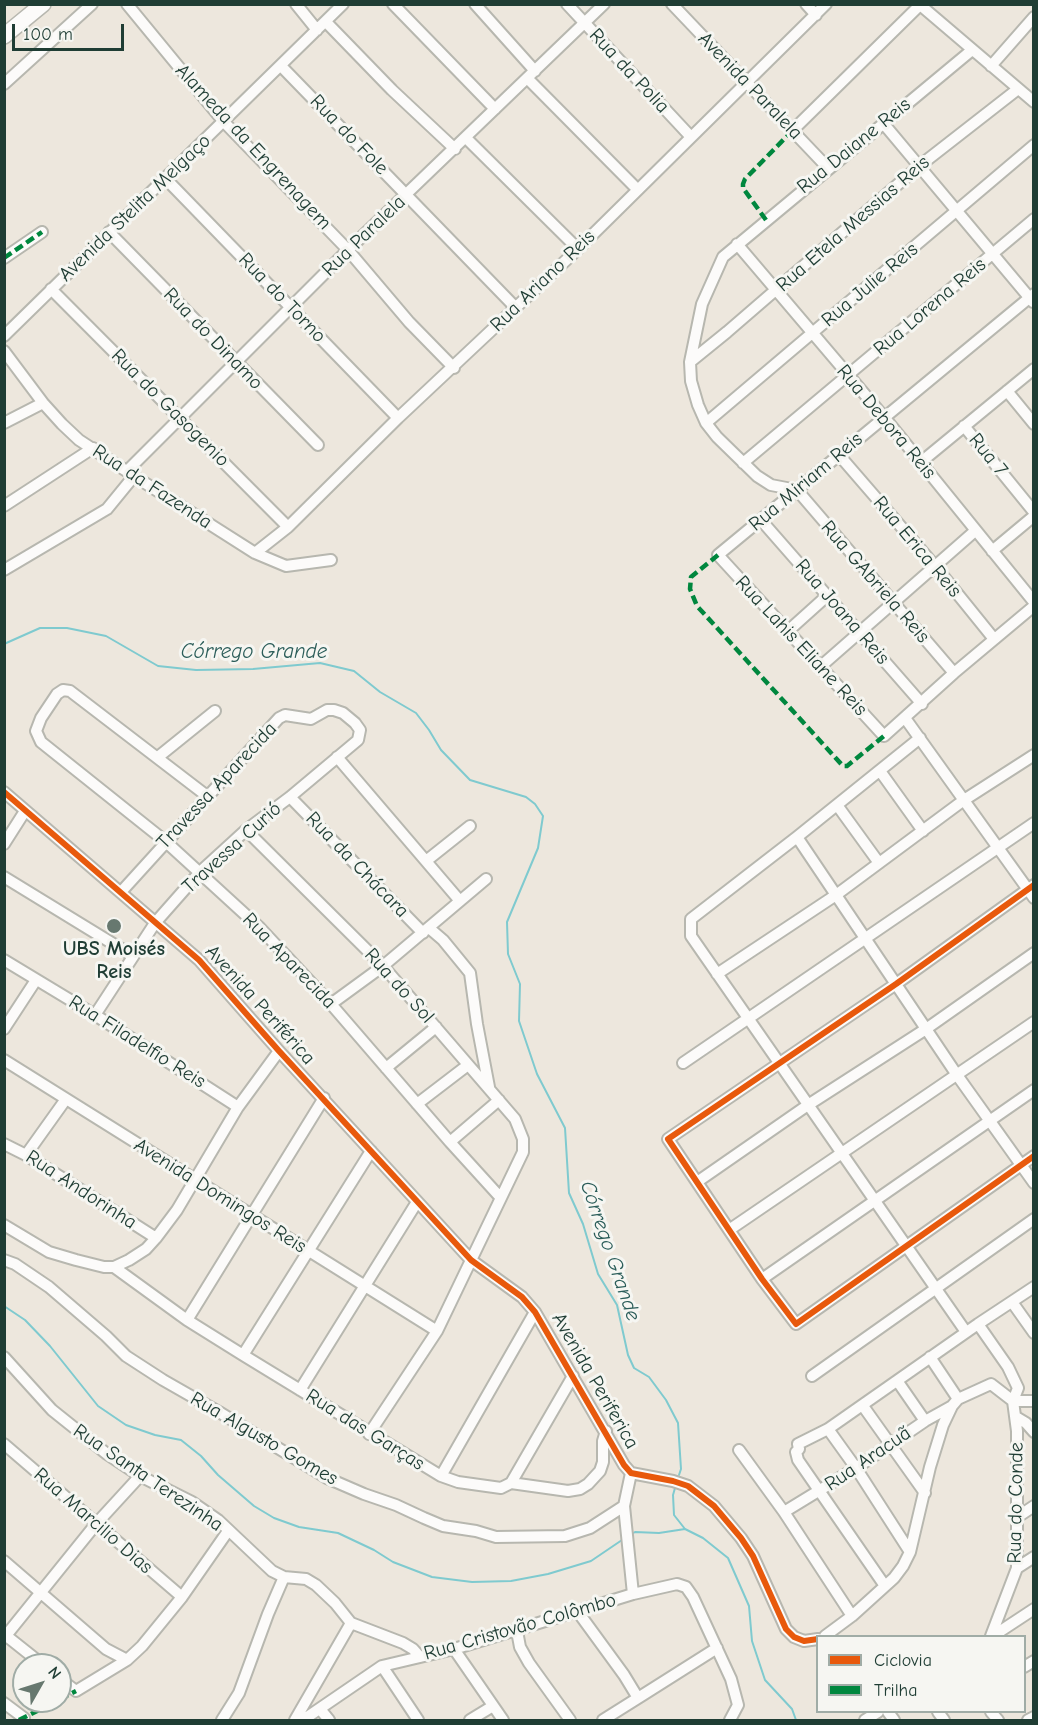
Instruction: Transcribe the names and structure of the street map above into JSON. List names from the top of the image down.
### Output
{
  "streets": {
    "street": [
      "Rua da Polia",
      "Avenida Paralela",
      "Rua do Fole",
      "Rua Daiane Reis",
      "Alameda da Engrenagem",
      "Avenida Stelita Melgaço",
      "Rua Etela Messias Reis",
      "Rua Paralela",
      "Rua Ariano Reis",
      "Rua Julie Reis",
      "Rua do Torno",
      "Rua Lorena Reis",
      "Rua do Dinamo",
      "Rua do Gasogenio",
      "Rua Debora Reis",
      "Rua 7",
      "Rua Miriam Reis",
      "Rua da Fazenda",
      "Rua Erica Reis",
      "Rua GAbriela Reis",
      "Rua Joana Reis",
      "Rua Lahis Eliane Reis",
      "Travessa Aparecida",
      "Travessa Curió",
      "Rua da Chácara",
      "Rua Aparecida",
      "Rua do Sol",
      "Avenida Periférica",
      "Rua Filadelfio Reis",
      "Rua Andorinha",
      "Avenida Domingos Reis",
      "Avenida Periferica",
      "Rua das Garças",
      "Rua Algusto Gomes",
      "Rua Aracuã",
      "Rua Santa Terezinha",
      "Rua do Conde",
      "Rua Marcilio Dias",
      "Rua Cristovão Colômbo"
    ]
  },
  "crossings": [
    ["Rua da Polia", "Rua Paralela"],
    ["Rua da Polia", "Rua Ariano Reis"],
    ["Avenida Paralela", "Rua Daiane Reis"],
    ["Avenida Paralela", "Rua Ariano Reis"],
    ["Rua do Fole", "Avenida Stelita Melgaço"],
    ["Rua do Fole", "Rua Paralela"],
    ["Rua do Fole", "Rua Ariano Reis"],
    ["Rua Daiane Reis", "Rua Etela Messias Reis"],
    ["Rua Daiane Reis", "Rua Debora Reis"],
    ["Alameda da Engrenagem", "Avenida Stelita Melgaço"],
    ["Alameda da Engrenagem", "Rua Paralela"],
    ["Alameda da Engrenagem", "Rua Ariano Reis"],
    ["Avenida Stelita Melgaço", "Rua do Torno"],
    ["Avenida Stelita Melgaço", "Rua do Dinamo"],
    ["Avenida Stelita Melgaço", "Rua do Gasogenio"],
    ["Rua Etela Messias Reis", "Rua Debora Reis"],
    ["Rua Paralela", "Rua do Torno"],
    ["Rua Paralela", "Rua do Dinamo"],
    ["Rua Paralela", "Rua do Gasogenio"],
    ["Rua Paralela", "Rua da Fazenda"],
    ["Rua Ariano Reis", "Rua do Torno"],
    ["Rua Ariano Reis", "Rua do Gasogenio"],
    ["Rua Ariano Reis", "Rua da Fazenda"],
    ["Rua Julie Reis", "Rua Debora Reis"],
    ["Rua Lorena Reis", "Rua Debora Reis"],
    ["Rua Debora Reis", "Rua Miriam Reis"],
    ["Rua Miriam Reis", "Rua Erica Reis"],
    ["Rua Miriam Reis", "Rua GAbriela Reis"],
    ["Rua Miriam Reis", "Rua Joana Reis"],
    ["Rua Miriam Reis", "Rua Lahis Eliane Reis"],
    ["Travessa Aparecida", "Travessa Curió"],
    ["Travessa Aparecida", "Rua Aparecida"],
    ["Travessa Aparecida", "Avenida Periférica"],
    ["Travessa Curió", "Rua da Chácara"],
    ["Travessa Curió", "Rua Aparecida"],
    ["Travessa Curió", "Rua do Sol"],
    ["Travessa Curió", "Avenida Periférica"],
    ["Travessa Curió", "Rua Filadelfio Reis"],
    ["Rua da Chácara", "Rua do Sol"],
    ["Rua Aparecida", "Rua do Sol"],
    ["Avenida Periférica", "Avenida Periferica"],
    ["Avenida Periferica", "Rua das Garças"],
    ["Avenida Periferica", "Rua Cristovão Colômbo"],
    ["Rua Algusto Gomes", "Rua Cristovão Colômbo"],
    ["Rua Aracuã", "Rua do Conde"],
    ["Rua Santa Terezinha", "Rua Cristovão Colômbo"]
  ],
  "water": ["Córrego Grande"],
  "places": ["UBS Moisés Reis"],
  "legend": ["Ciclovia", "Trilha"],
  "scale_bar": "100 m",
  "north": "top right"
}
